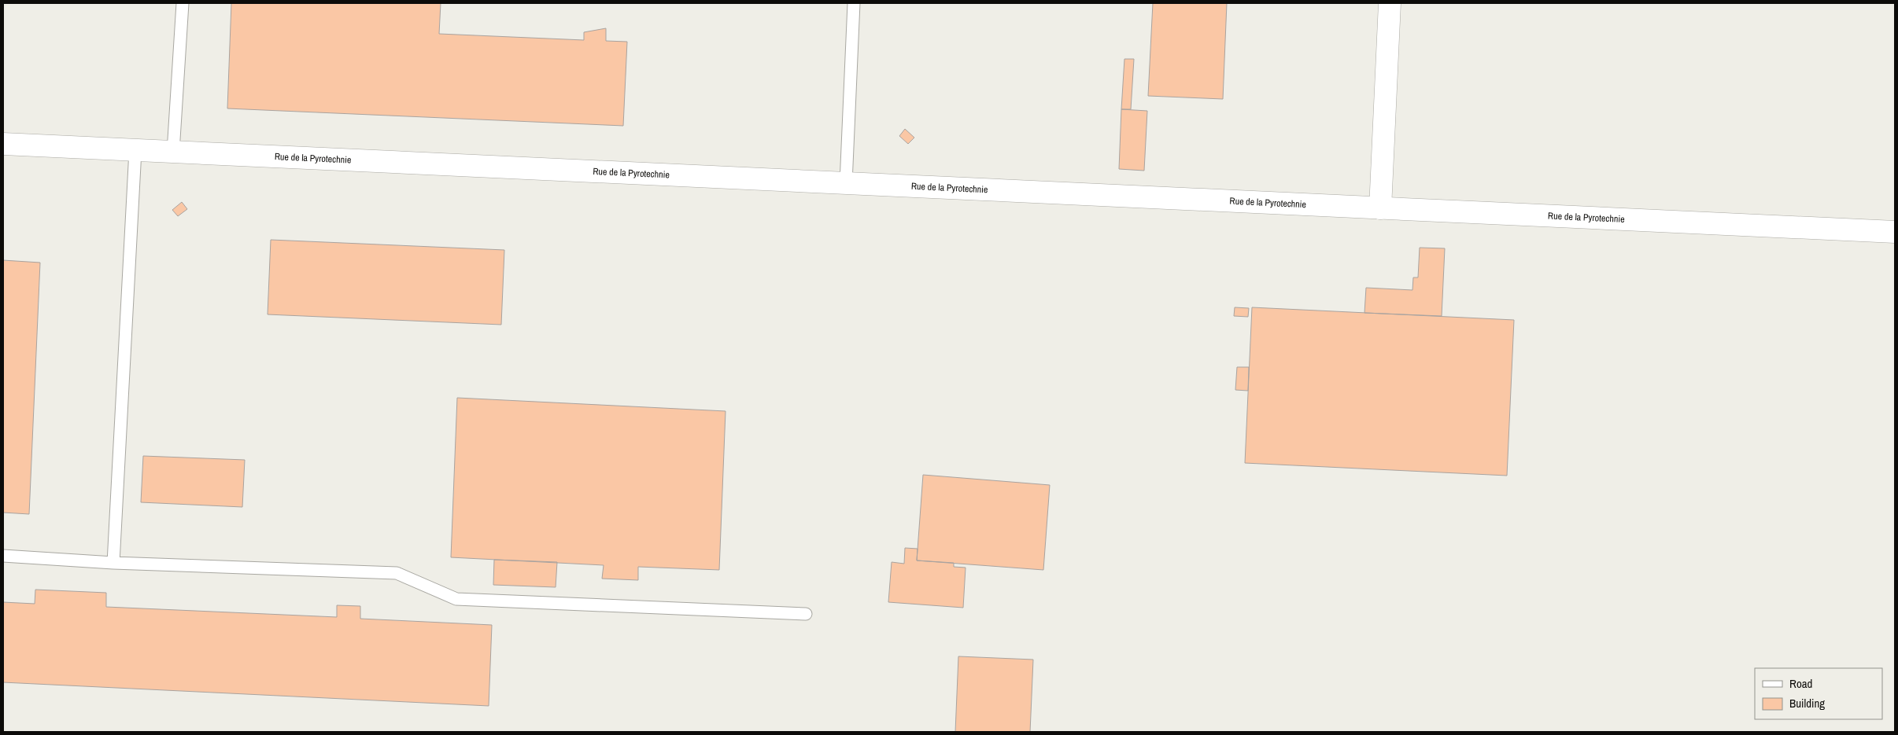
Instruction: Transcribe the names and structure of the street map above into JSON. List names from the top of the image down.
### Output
{
  "streets": {
    "street": ["Rue de la Pyrotechnie"]
  },
  "legend": ["Road", "Building"]
}
